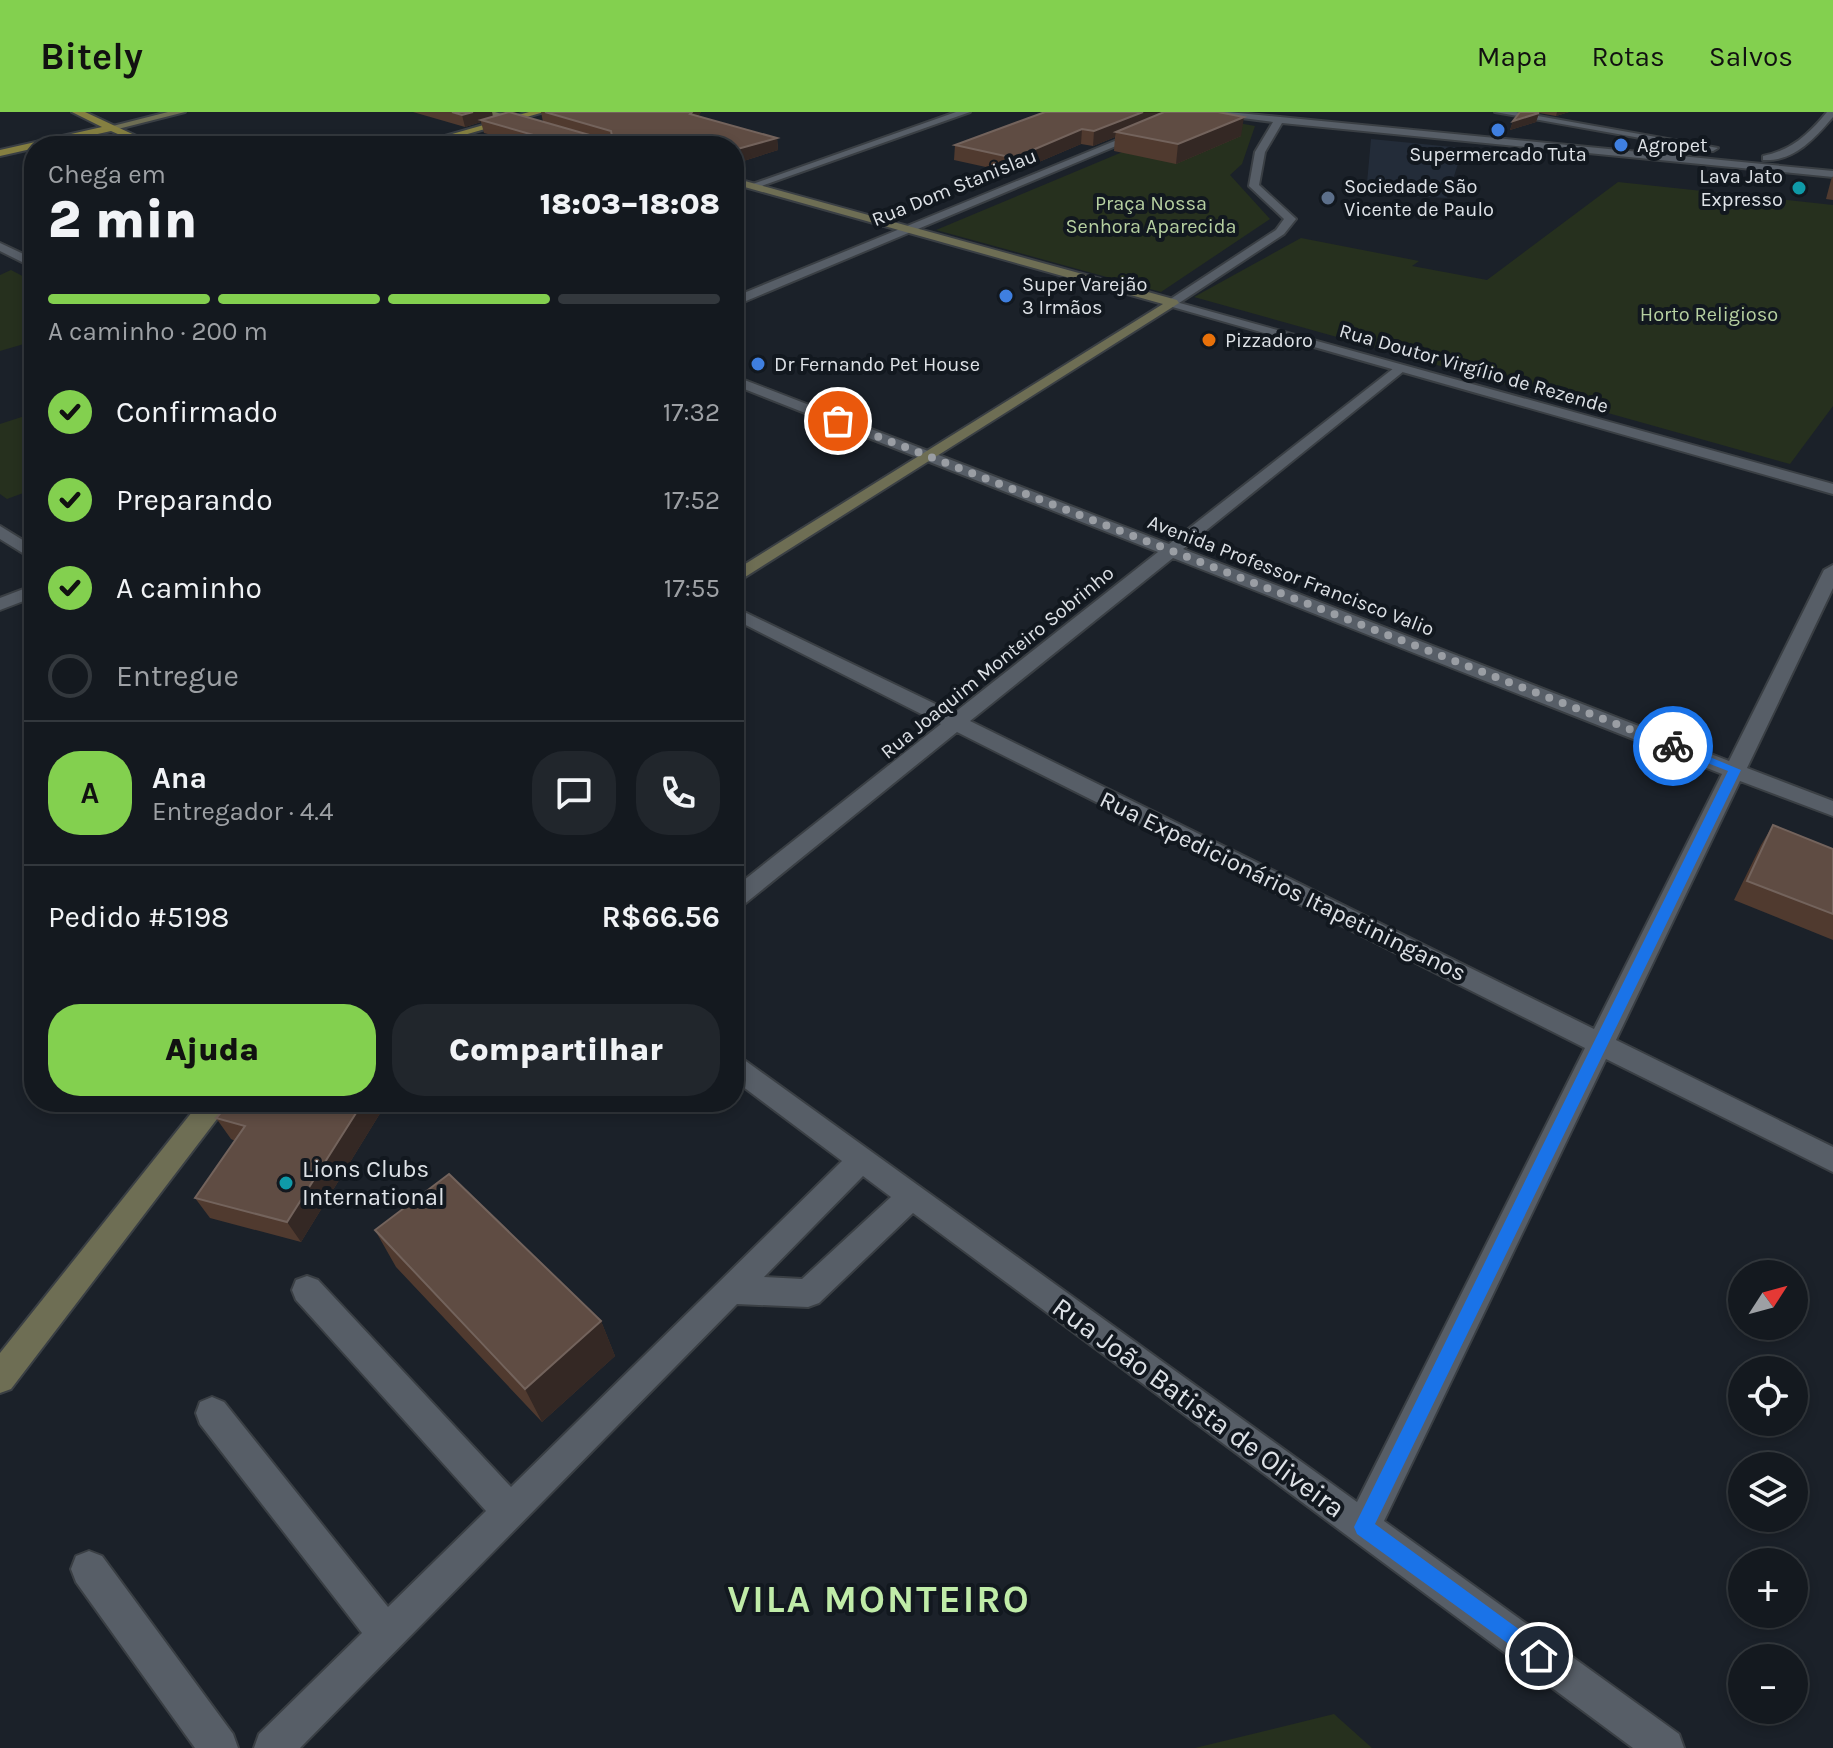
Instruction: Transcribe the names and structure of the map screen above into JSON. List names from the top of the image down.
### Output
{
  "streets": {
    "main road": ["Rua Doutor Virgílio de Rezende"],
    "street": [
      "Rua Dom Stanislau",
      "Avenida Professor Francisco Valio",
      "Rua Joaquim Monteiro Sobrinho",
      "Rua Expedicionários Itapetininganos",
      "Rua João Batista de Oliveira"
    ]
  },
  "crossings": [
    ["Rua Dom Stanislau", "Rua Doutor Virgílio de Rezende"],
    ["Rua Doutor Virgílio de Rezende", "Rua Joaquim Monteiro Sobrinho"],
    ["Avenida Professor Francisco Valio", "Rua Joaquim Monteiro Sobrinho"],
    ["Rua Joaquim Monteiro Sobrinho", "Rua Expedicionários Itapetininganos"]
  ],
  "districts": ["VILA MONTEIRO"],
  "parks": ["Praça Nossa Senhora Aparecida", "Horto Religioso"],
  "places": [
    "Supermercado Tuta",
    "Agropet",
    "Lava Jato Expresso",
    "Sociedade São Vicente de Paulo",
    "Super Varejão 3 Irmãos",
    "Pizzadoro",
    "Dr Fernando Pet House",
    "Lions Clubs International"
  ],
  "north": "top right",
  "page": {
    "header": "Bitely",
    "nav": ["Mapa", "Rotas", "Salvos"],
    "heading": ["2 min", "Chega em", "18:03–18:08"],
    "panel": [
      "Ana",
      "Entregador · 4.4",
      "Pedido #5198",
      "R$66.56"
    ],
    "bar": "A caminho · 200 m",
    "list": [
      ["Confirmado", "17:32"],
      ["Preparando", "17:52"],
      ["A caminho", "17:55"],
      "Entregue"
    ],
    "round": "A",
    "buttons": ["Ajuda", "Compartilhar"],
    "map_buttons": ["+", "−"]
  }
}
